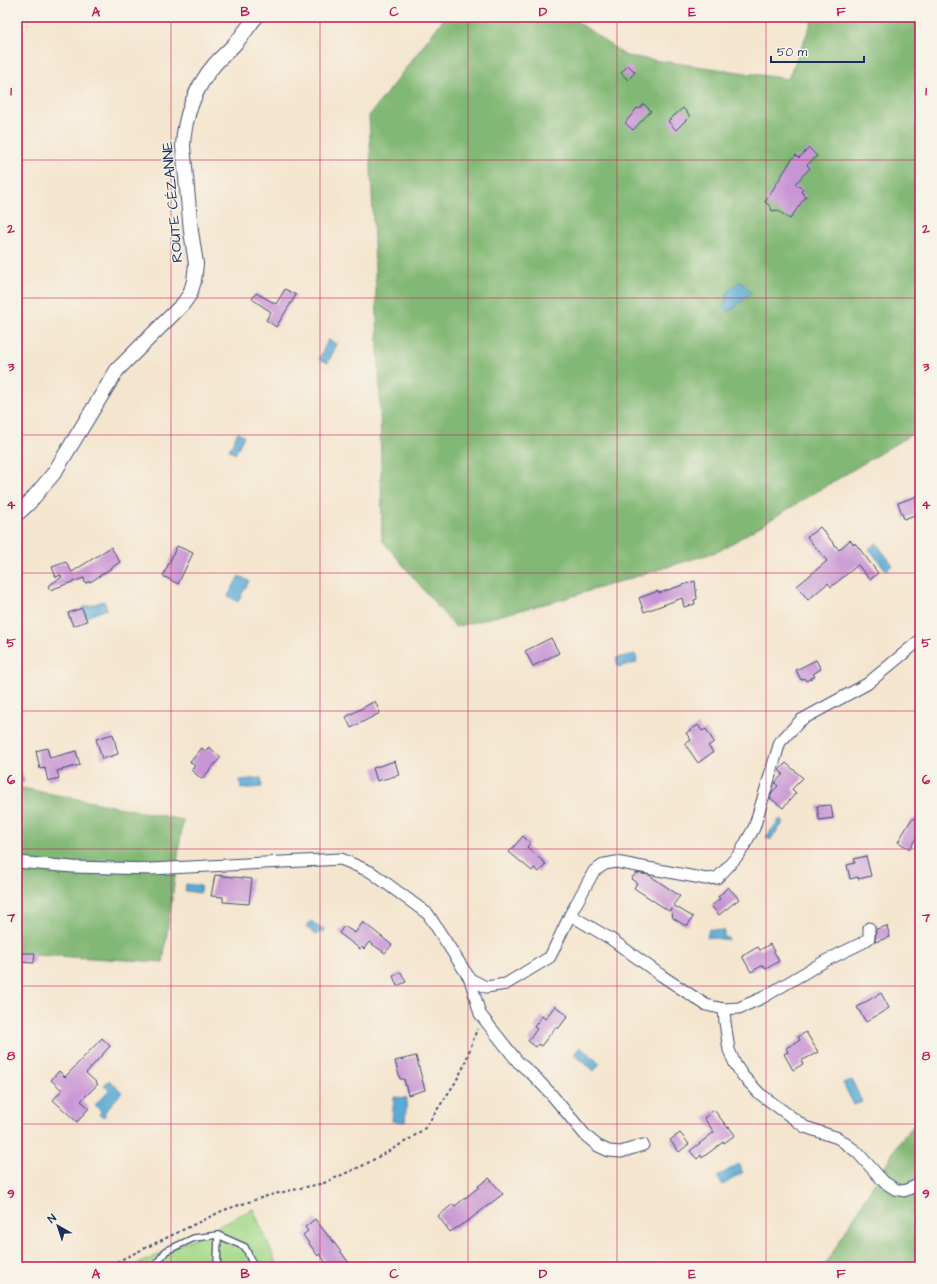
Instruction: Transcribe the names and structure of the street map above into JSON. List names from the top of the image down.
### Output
{
  "streets": {
    "street": ["ROUTE CÉZANNE"]
  },
  "scale_bar": "50 m",
  "north": "top left",
  "grid": {
    "columns": [
      "A",
      "B",
      "C",
      "D",
      "E",
      "F"
    ],
    "rows": [
      "1",
      "2",
      "3",
      "4",
      "5",
      "6",
      "7",
      "8",
      "9"
    ]
  }
}
